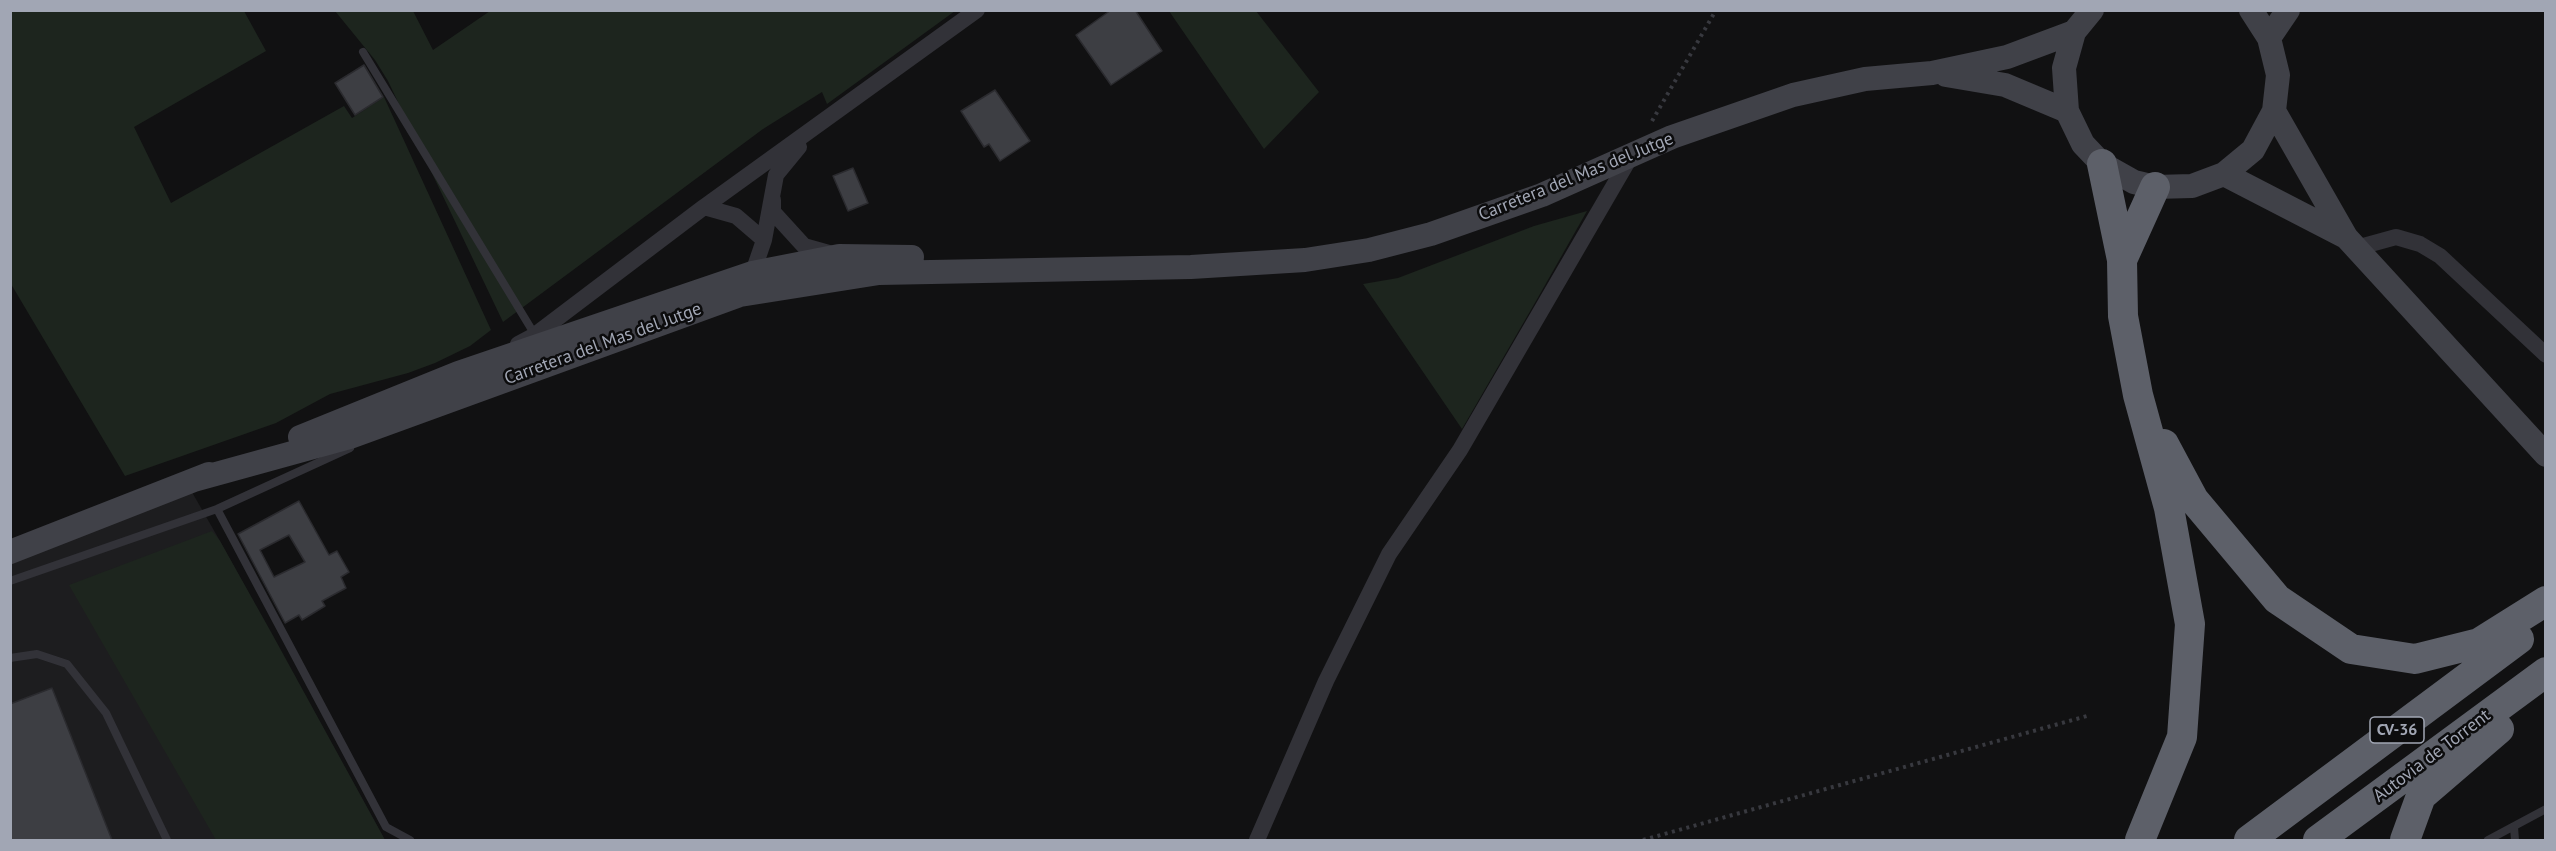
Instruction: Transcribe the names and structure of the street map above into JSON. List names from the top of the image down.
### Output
{
  "streets": {
    "highway": ["CV-36", "Autovia de Torrent"],
    "street": ["Carretera del Mas del Jutge"]
  }
}
